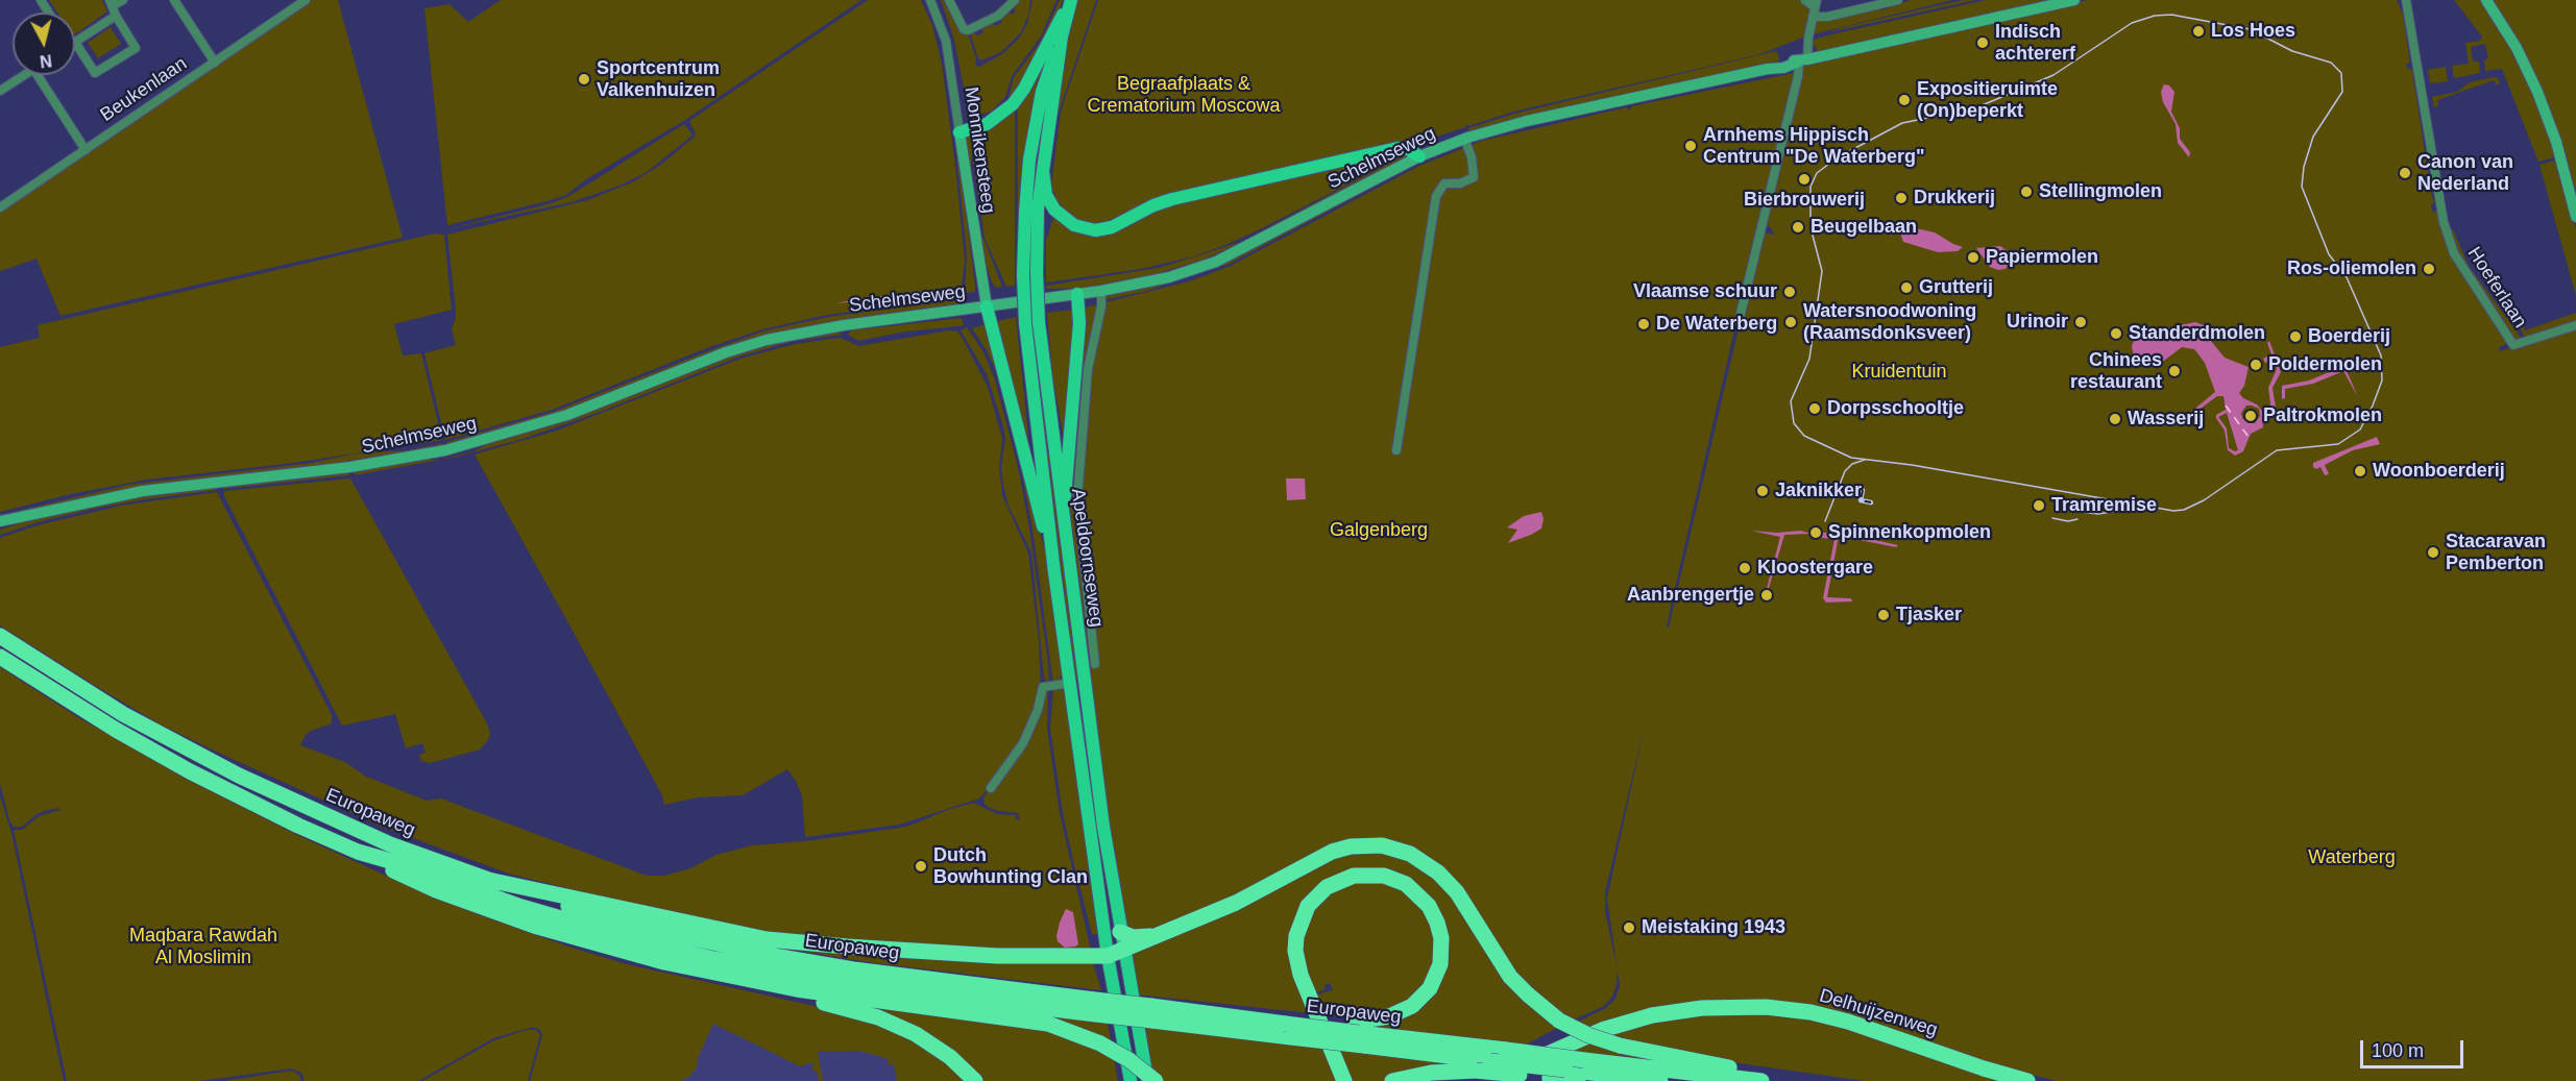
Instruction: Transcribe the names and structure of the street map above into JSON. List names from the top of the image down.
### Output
{
  "streets": {
    "highway": ["Europaweg", "Delhuijzenweg"],
    "main road": ["Monnikensteeg", "Schelmseweg", "Apeldoornseweg"],
    "street": ["Beukenlaan", "Hoeferlaan"]
  },
  "crossings": [
    ["Monnikensteeg", "Schelmseweg"],
    ["Schelmseweg", "Apeldoornseweg"]
  ],
  "parks": [
    "Begraafplaats & Crematorium Moscowa",
    "Kruidentuin",
    "Galgenberg",
    "Waterberg",
    "Maqbara Rawdah Al Moslimin"
  ],
  "places": [
    "Los Hoes",
    "Indisch achtererf",
    "Sportcentrum Valkenhuizen",
    "Expositieruimte (On)beperkt",
    "Arnhems Hippisch Centrum \"De Waterberg\"",
    "Canon van Nederland",
    "Bierbrouwerij",
    "Stellingmolen",
    "Drukkerij",
    "Beugelbaan",
    "Papiermolen",
    "Ros-oliemolen",
    "Grutterij",
    "Vlaamse schuur",
    "Watersnoodwoning (Raamsdonksveer)",
    "Urinoir",
    "De Waterberg",
    "Standerdmolen",
    "Boerderij",
    "Poldermolen",
    "Chinees restaurant",
    "Dorpsschooltje",
    "Paltrokmolen",
    "Wasserij",
    "Woonboerderij",
    "Jaknikker",
    "Tramremise",
    "Spinnenkopmolen",
    "Stacaravan Pemberton",
    "Kloostergare",
    "Aanbrengertje",
    "Tjasker",
    "Dutch Bowhunting Clan",
    "Meistaking 1943"
  ],
  "scale_bar": "100 m",
  "north": "bottom"
}
